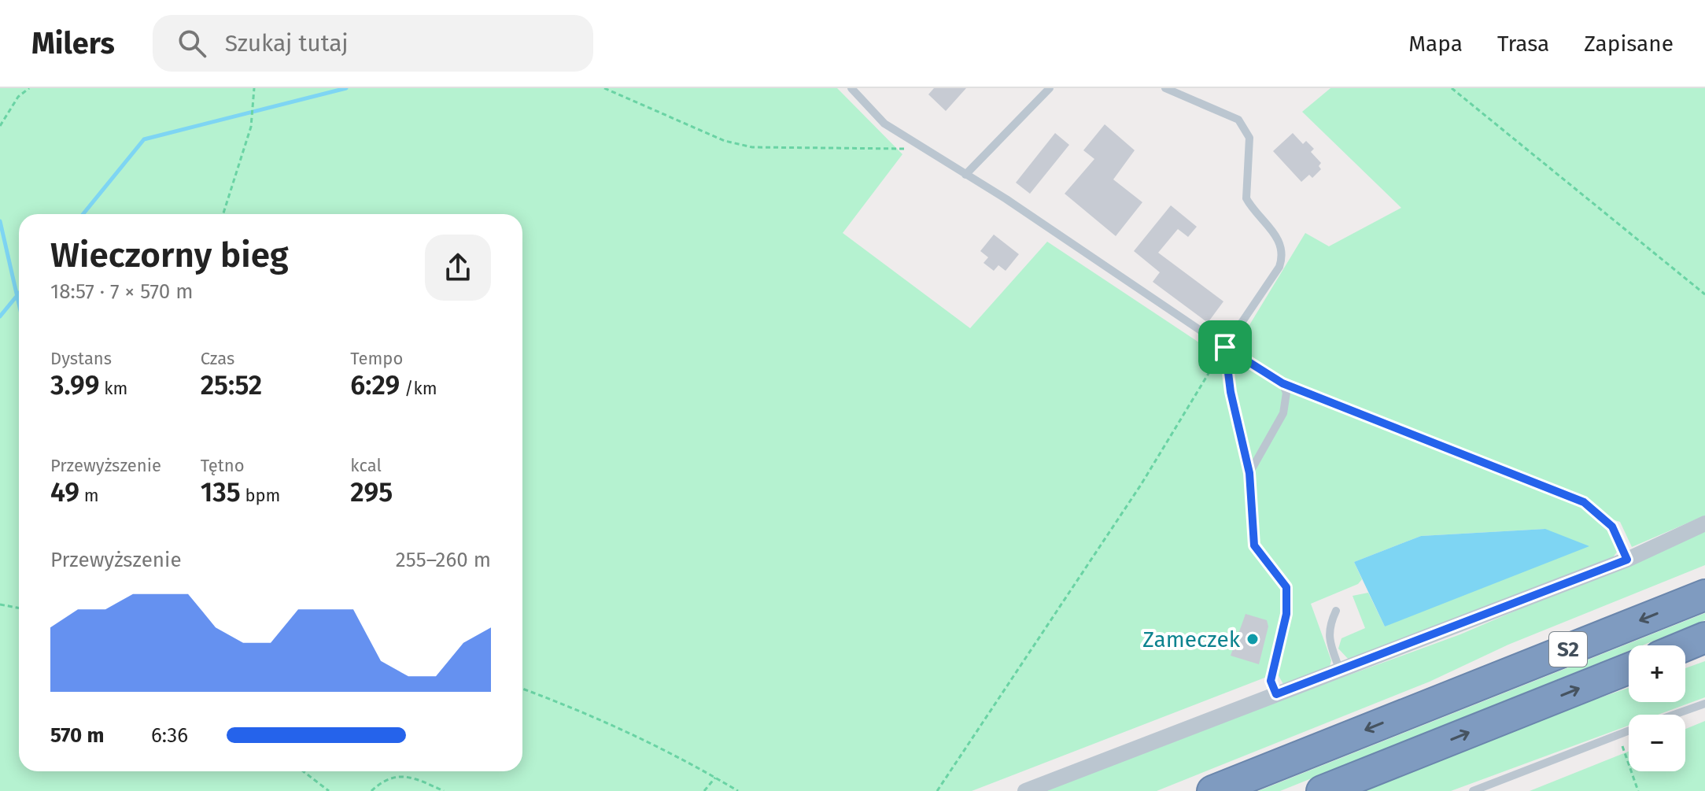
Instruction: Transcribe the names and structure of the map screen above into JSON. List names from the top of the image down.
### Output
{
  "streets": {
    "highway": ["S2"]
  },
  "places": ["Zameczek"],
  "page": {
    "header": "Milers",
    "search": "Szukaj tutaj",
    "nav": ["Mapa", "Trasa", "Zapisane"],
    "heading": ["Wieczorny bieg", "18:57 · 7 × 570 m"],
    "stats": [
      ["Dystans", "3.99 km"],
      ["Czas", "25:52"],
      ["Tempo", "6:29 /km"],
      ["Przewyższenie", "49 m"],
      ["Tętno", "135 bpm"],
      ["kcal", "295"]
    ],
    "chart": ["Przewyższenie", "255–260 m"],
    "map_buttons": ["+", "−"],
    "list": [
      {
        "name": "570 m",
        "note": "6:36"
      }
    ]
  }
}
